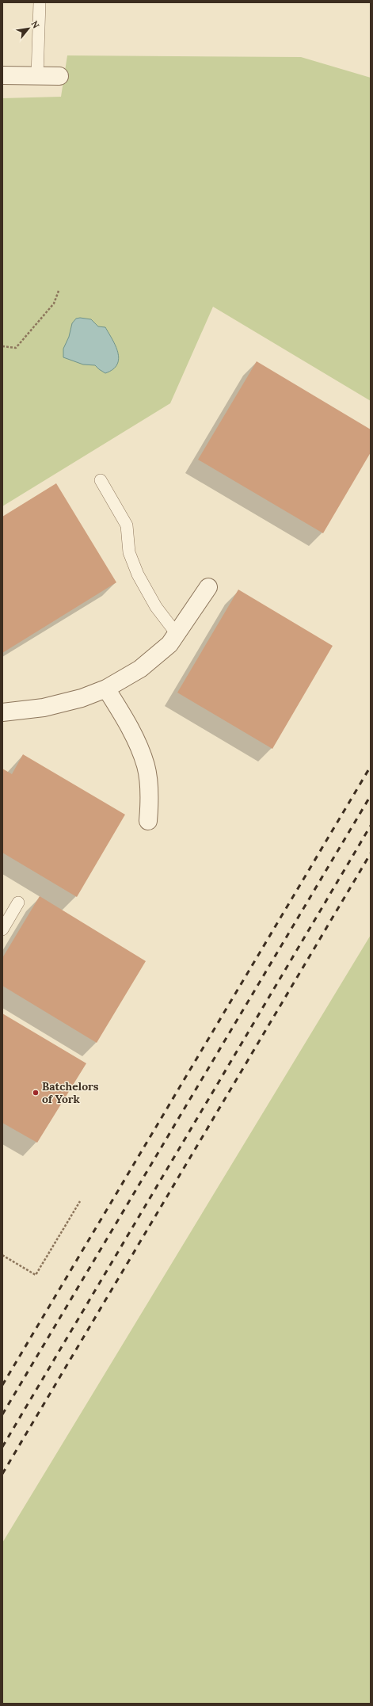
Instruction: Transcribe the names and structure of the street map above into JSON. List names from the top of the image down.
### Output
{
  "places": ["Batchelors of York"],
  "north": "top right"
}
